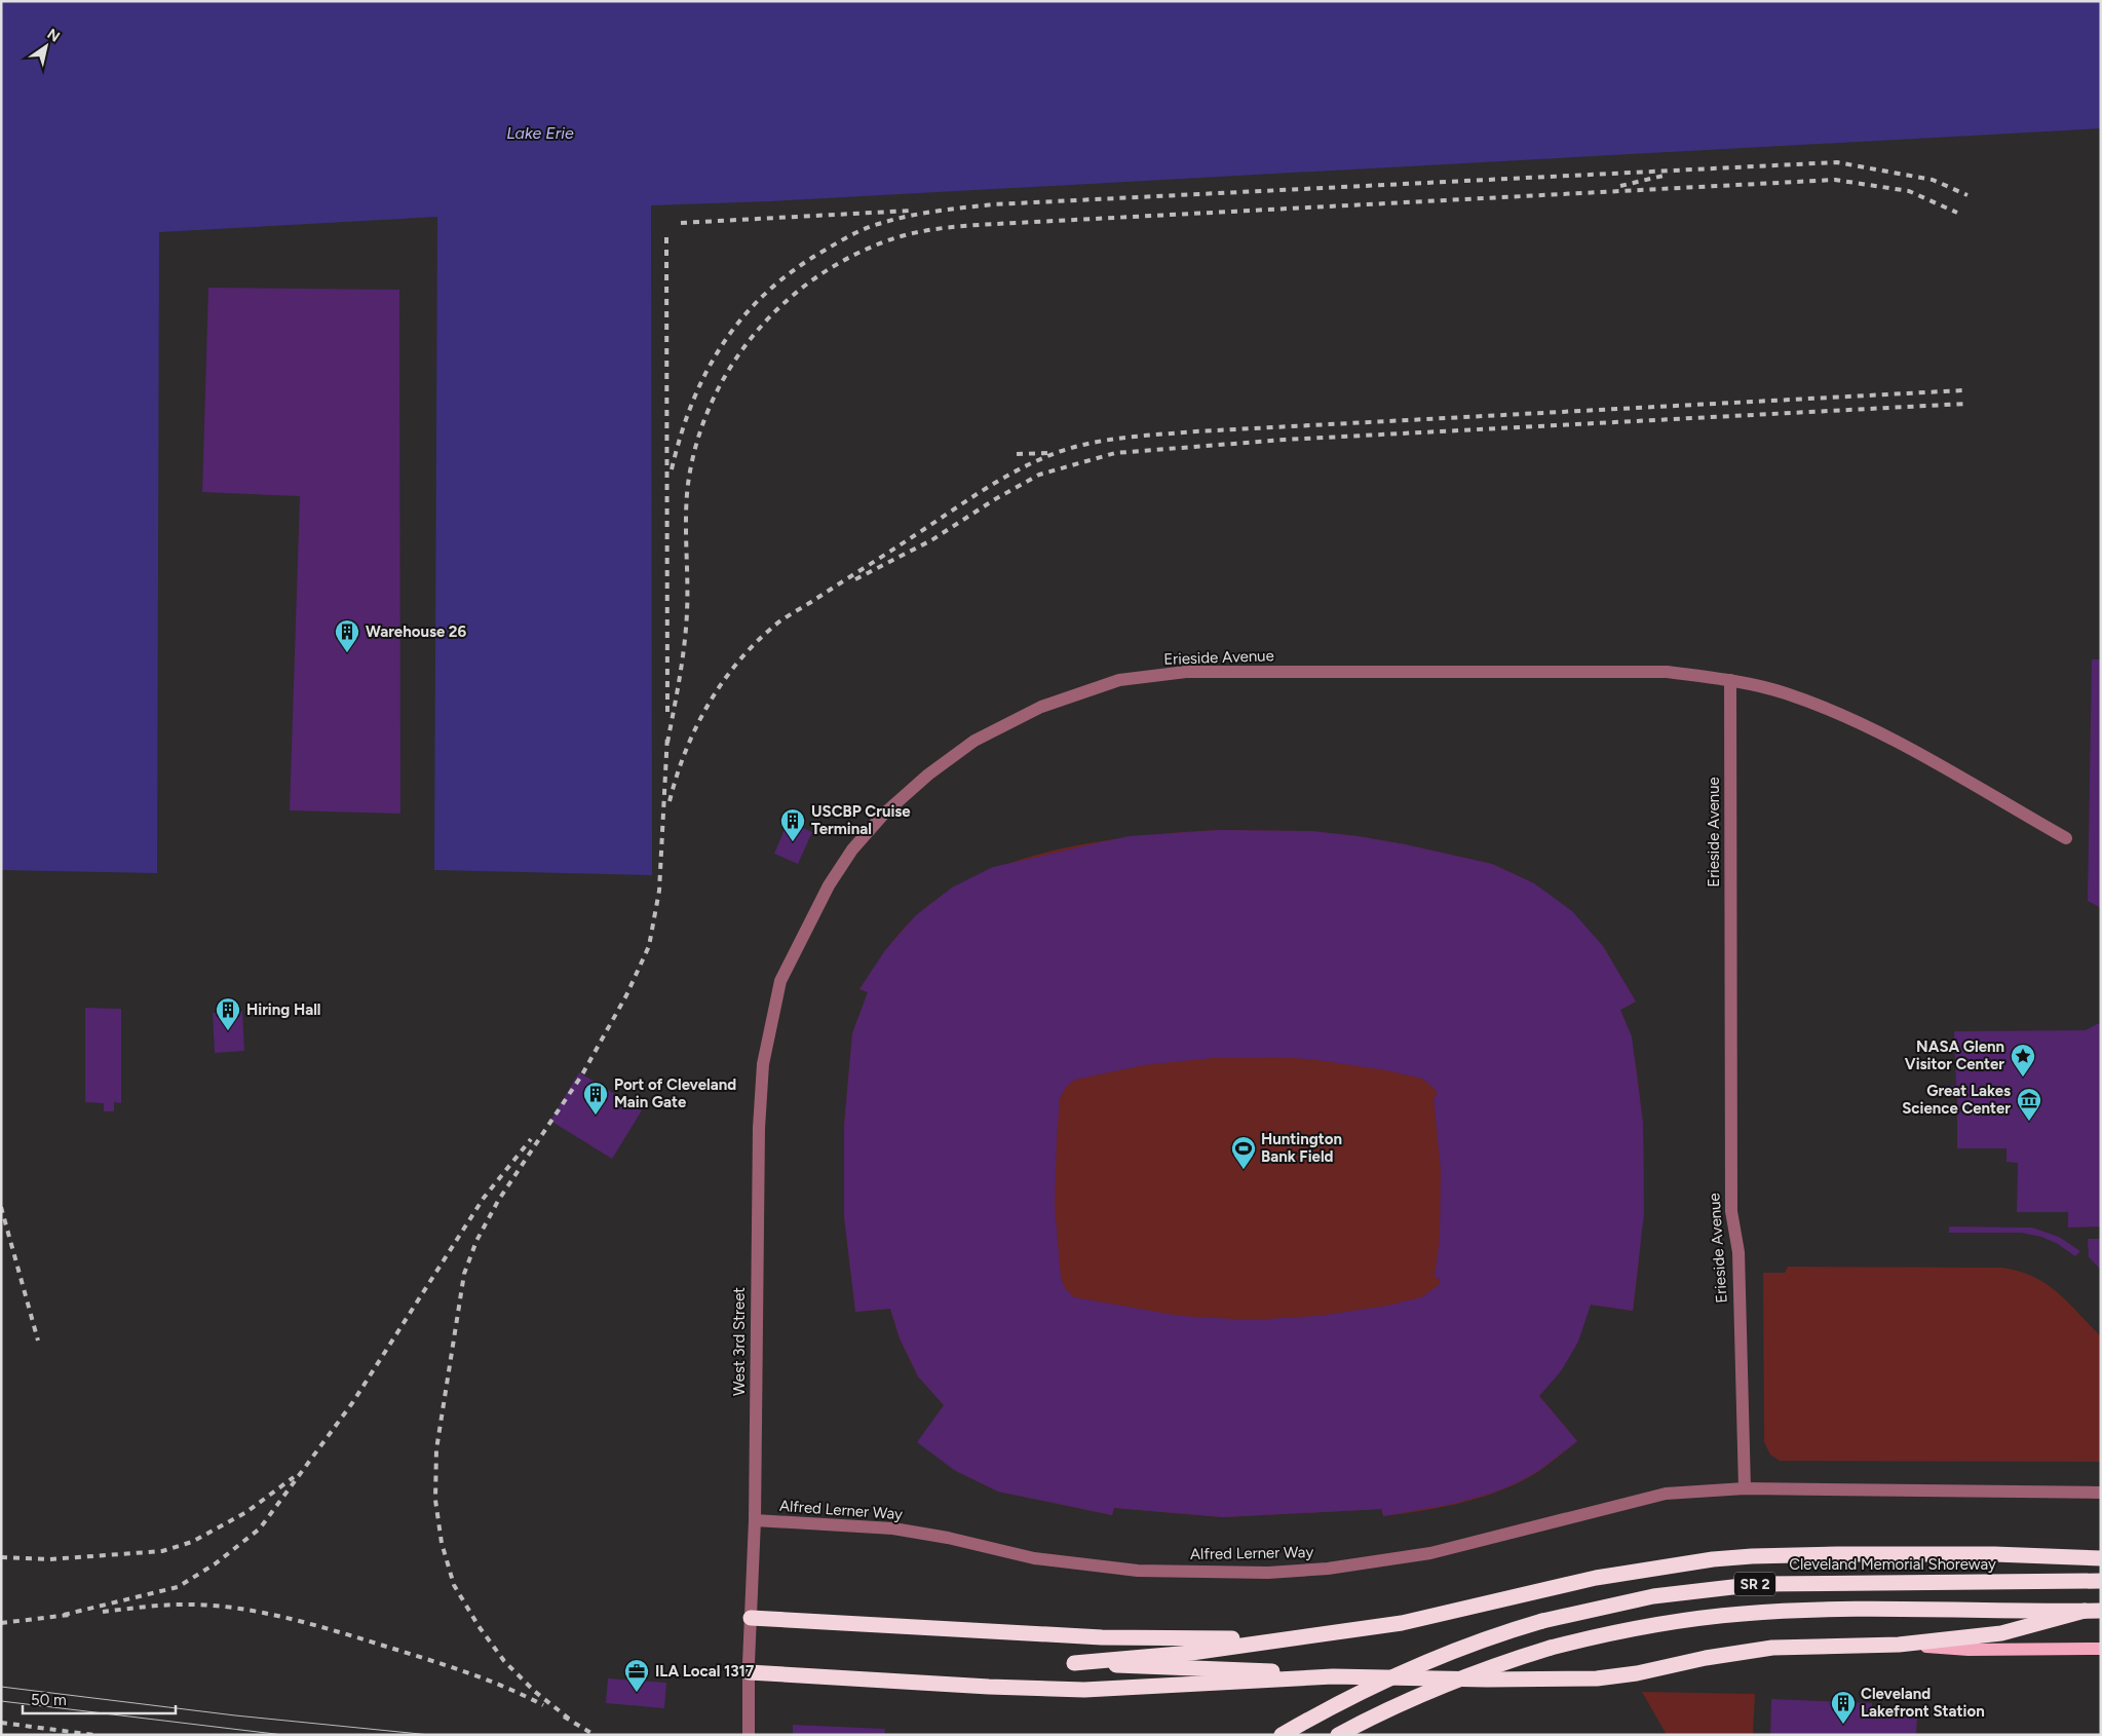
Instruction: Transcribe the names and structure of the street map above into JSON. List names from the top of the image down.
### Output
{
  "streets": {
    "highway": ["Cleveland Memorial Shoreway", "SR 2"],
    "street": ["Erieside Avenue", "West 3rd Street", "Alfred Lerner Way"]
  },
  "crossings": [
    ["Erieside Avenue", "West 3rd Street"],
    ["Erieside Avenue", "Alfred Lerner Way"],
    ["West 3rd Street", "Alfred Lerner Way"]
  ],
  "water": ["Lake Erie"],
  "places": {
    "building": [
      "Warehouse 26",
      "USCBP Cruise Terminal",
      "Hiring Hall",
      "Port of Cleveland Main Gate",
      "Cleveland Lakefront Station"
    ],
    "place": ["NASA Glenn Visitor Center"],
    "museum": ["Great Lakes Science Center"],
    "sports": ["Huntington Bank Field"],
    "office": ["ILA Local 1317"]
  },
  "scale_bar": "50 m",
  "north": "top right"
}
